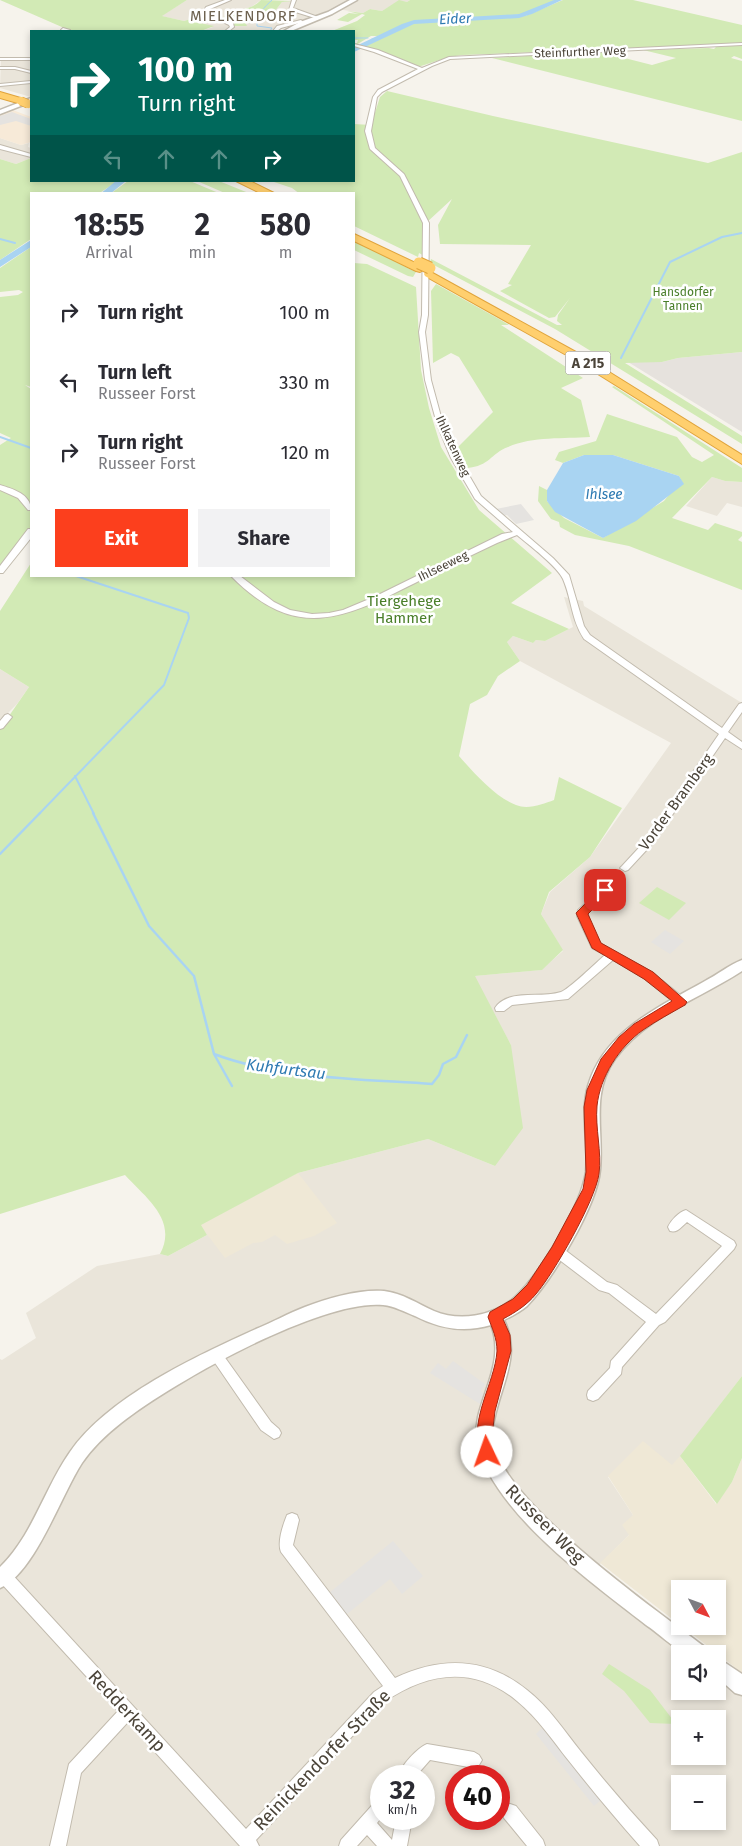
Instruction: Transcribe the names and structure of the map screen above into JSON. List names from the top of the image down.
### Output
{
  "streets": {
    "highway": ["A 215"],
    "street": [
      "Steinfurther Weg",
      "Ihlkatenweg",
      "Ihlseeweg",
      "Vorder Bramberg",
      "Russeer Weg",
      "Redderkamp",
      "Reinickendorfer Straße"
    ]
  },
  "crossings": [
    ["Steinfurther Weg", "Ihlkatenweg"],
    ["Ihlkatenweg", "Ihlseeweg"],
    ["Ihlkatenweg", "Vorder Bramberg"],
    ["Redderkamp", "Reinickendorfer Straße"]
  ],
  "districts": ["MIELKENDORF"],
  "water": ["Eider", "Ihlsee", "Kuhfurtsau"],
  "parks": ["Hansdorfer Tannen", "Tiergehege Hammer"],
  "north": "bottom right",
  "page": {
    "turn": ["100 m", "Turn right"],
    "eta": [
      "18:55",
      "Arrival",
      "2",
      "min",
      "580",
      "m"
    ],
    "list": [
      {
        "name": "Turn right",
        "value": "100 m"
      },
      {
        "name": "Turn left",
        "note": "Russeer Forst",
        "value": "330 m"
      },
      {
        "name": "Turn right",
        "note": "Russeer Forst",
        "value": "120 m"
      }
    ],
    "buttons": ["Exit", "Share"],
    "map_buttons": ["+", "−"],
    "speed": "32 km/h",
    "limit": "40"
  }
}
